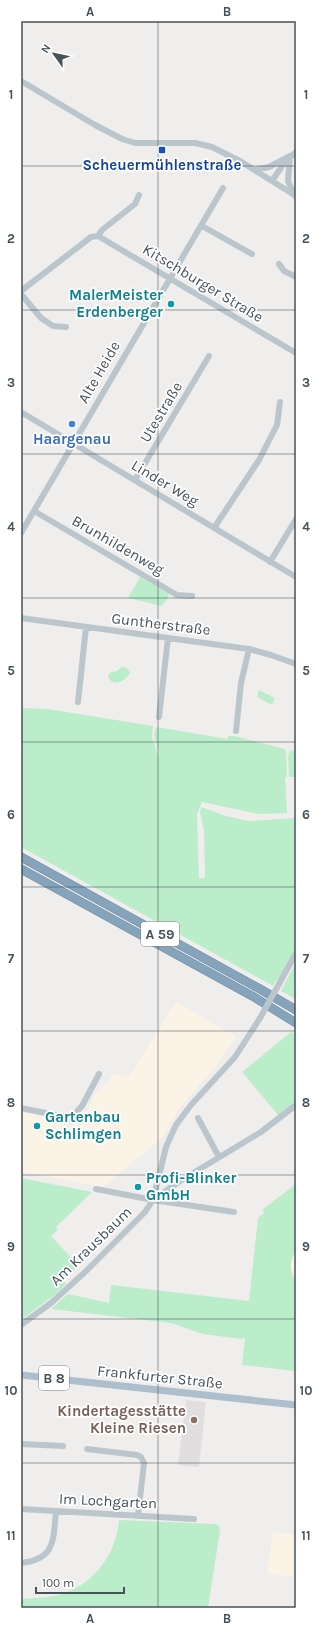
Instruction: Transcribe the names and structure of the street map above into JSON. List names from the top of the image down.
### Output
{
  "streets": {
    "highway": ["A 59"],
    "main road": ["Frankfurter Straße", "B 8"],
    "street": [
      "Kitschburger Straße",
      "Alte Heide",
      "Utestraße",
      "Linder Weg",
      "Brunhildenweg",
      "Guntherstraße",
      "Am Krausbaum",
      "Im Lochgarten"
    ]
  },
  "crossings": [
    ["Kitschburger Straße", "Alte Heide"],
    ["Alte Heide", "Linder Weg"],
    ["Alte Heide", "Brunhildenweg"],
    ["Utestraße", "Linder Weg"]
  ],
  "places": {
    "transit": ["Scheuermühlenstraße"],
    "other": [
      "MalerMeister Erdenberger",
      "Haargenau",
      "Gartenbau Schlimgen",
      "Profi-Blinker GmbH",
      "Kindertagesstätte Kleine Riesen"
    ]
  },
  "scale_bar": "100 m",
  "north": "top left",
  "grid": {
    "columns": ["A", "B"],
    "rows": [
      "1",
      "2",
      "3",
      "4",
      "5",
      "6",
      "7",
      "8",
      "9",
      "10",
      "11"
    ]
  }
}
